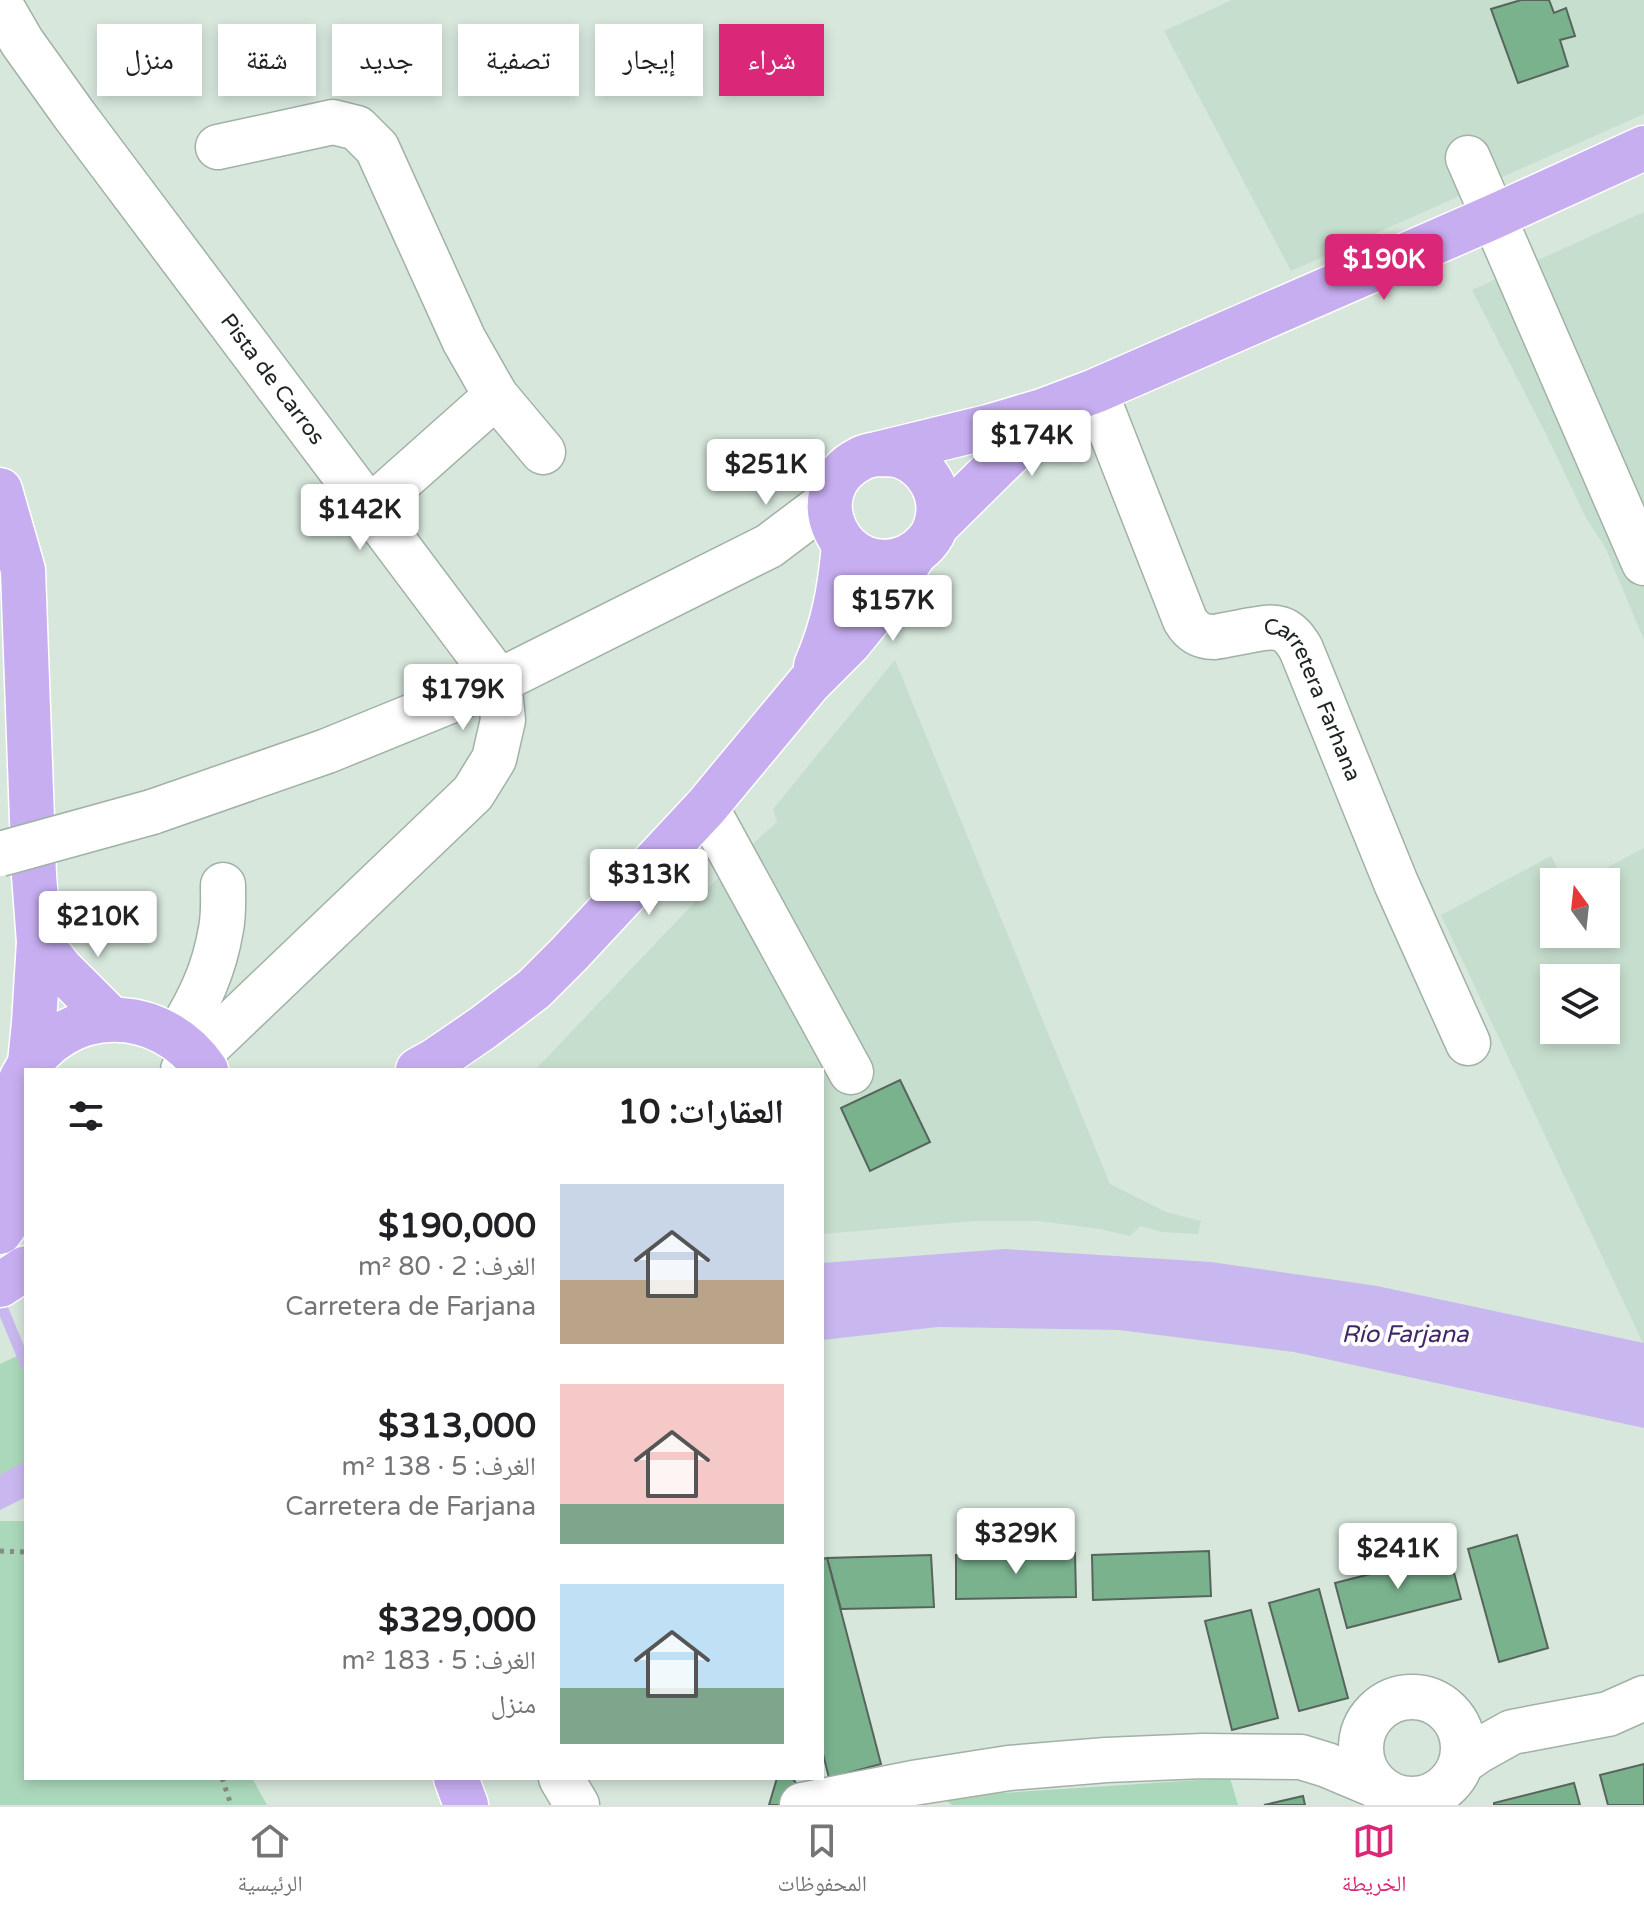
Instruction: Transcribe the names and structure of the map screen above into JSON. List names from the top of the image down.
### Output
{
  "streets": {
    "street": ["Pista de Carros", "Carretera Farhana"]
  },
  "water": ["Río Farjana"],
  "north": "top",
  "page": {
    "chip": [
      "شراء",
      "إيجار",
      "تصفية",
      "جديد",
      "شقة",
      "منزل"
    ],
    "price": [
      "$190K",
      "$174K",
      "$251K",
      "$142K",
      "$157K",
      "$179K",
      "$313K",
      "$210K",
      "$329K",
      "$241K"
    ],
    "heading": "العقارات: 10",
    "list": [
      {
        "name": "$190,000",
        "note": "الغرف: 2 · 80 m² · Carretera de Farjana"
      },
      {
        "name": "$313,000",
        "note": "الغرف: 5 · 138 m² · Carretera de Farjana"
      },
      {
        "name": "$329,000",
        "note": "الغرف: 5 · 183 m² · منزل"
      }
    ],
    "tabs": ["الخريطة", "المحفوظات", "الرئيسية"]
  }
}
